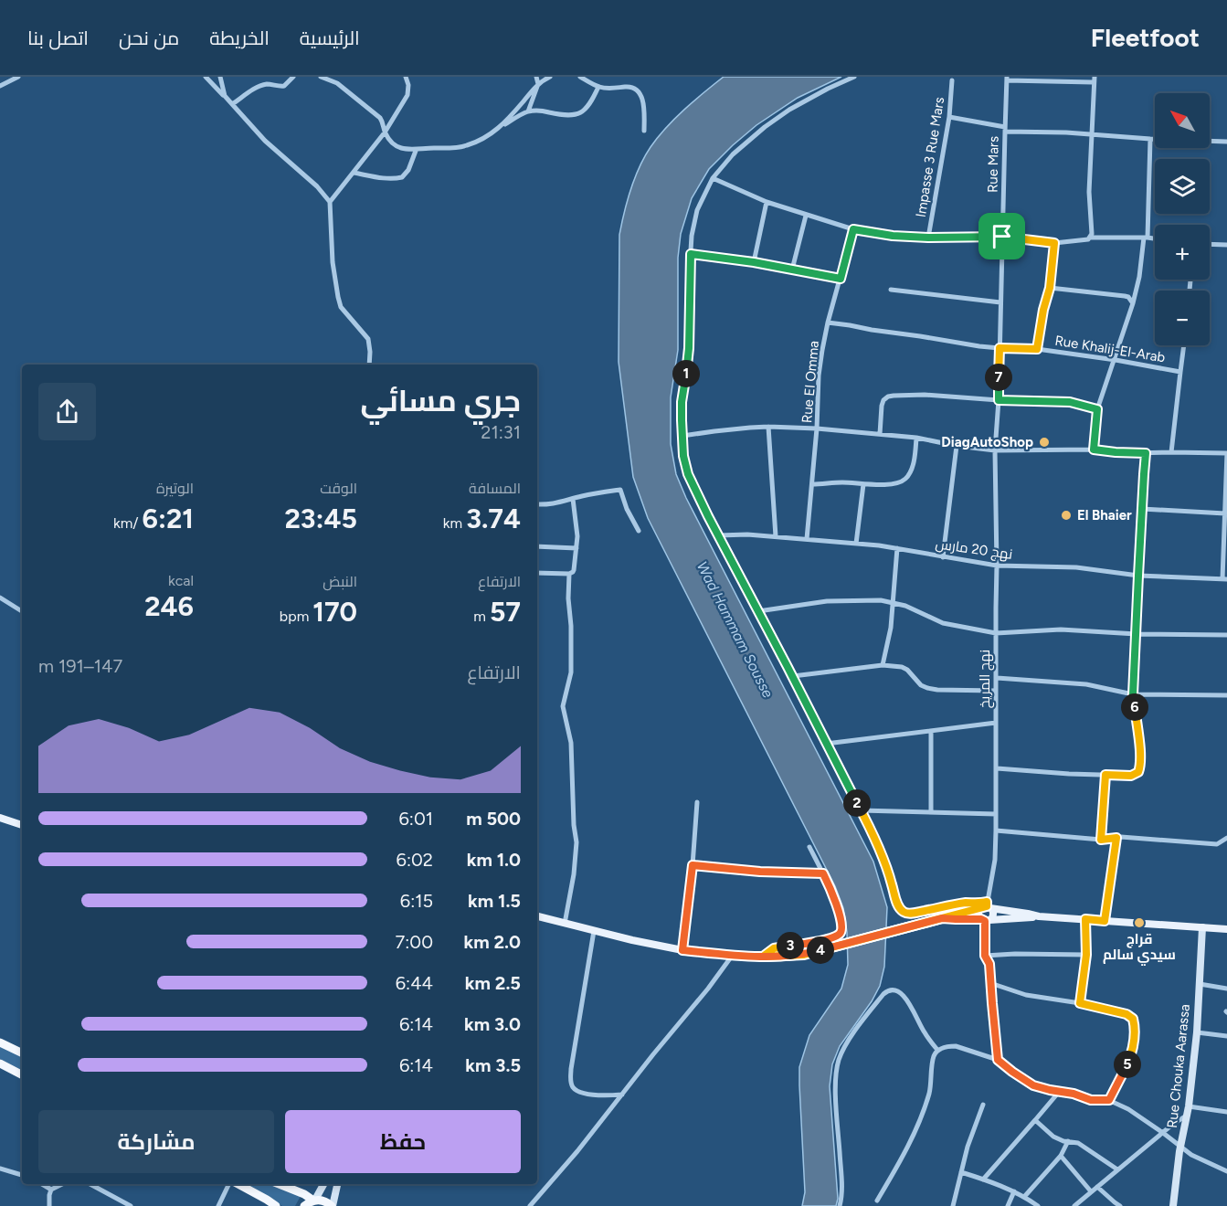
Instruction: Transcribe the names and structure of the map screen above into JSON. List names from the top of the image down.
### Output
{
  "streets": {
    "main road": ["Rue Chouka Aarassa"],
    "street": [
      "Impasse 3 Rue Mars",
      "Rue Mars",
      "Rue Khalij-El-Arab",
      "Rue El Omma",
      "نهج 20 مارس",
      "نهج المريخ"
    ]
  },
  "crossings": [
    ["Rue Mars", "Rue Khalij-El-Arab"],
    ["Rue Mars", "نهج المريخ"],
    ["Rue Khalij-El-Arab", "Rue El Omma"],
    ["Rue El Omma", "نهج 20 مارس"],
    ["نهج 20 مارس", "نهج المريخ"]
  ],
  "water": ["Wad Hammam Sousse"],
  "places": ["DiagAutoShop", "El Bhaier", "قراج سيدي سالم"],
  "north": "top left",
  "page": {
    "header": "Fleetfoot",
    "nav": [
      "الرئيسية",
      "الخريطة",
      "من نحن",
      "اتصل بنا"
    ],
    "map_buttons": ["+", "−"],
    "pins": [
      "1",
      "7",
      "6",
      "2",
      "3",
      "4",
      "5"
    ],
    "heading": ["جري مسائي", "21:31"],
    "stats": [
      ["المسافة", "3.74 km"],
      ["الوقت", "23:45"],
      ["الوتيرة", "6:21 /km"],
      ["الارتفاع", "57 m"],
      ["النبض", "170 bpm"],
      ["kcal", "246"]
    ],
    "chart": ["الارتفاع", "147–191 m"],
    "list": [
      {
        "name": "500 m",
        "note": "6:01"
      },
      {
        "name": "1.0 km",
        "note": "6:02"
      },
      {
        "name": "1.5 km",
        "note": "6:15"
      },
      {
        "name": "2.0 km",
        "note": "7:00"
      },
      {
        "name": "2.5 km",
        "note": "6:44"
      },
      {
        "name": "3.0 km",
        "note": "6:14"
      },
      {
        "name": "3.5 km",
        "note": "6:14"
      }
    ],
    "buttons": ["حفظ", "مشاركة"]
  }
}
